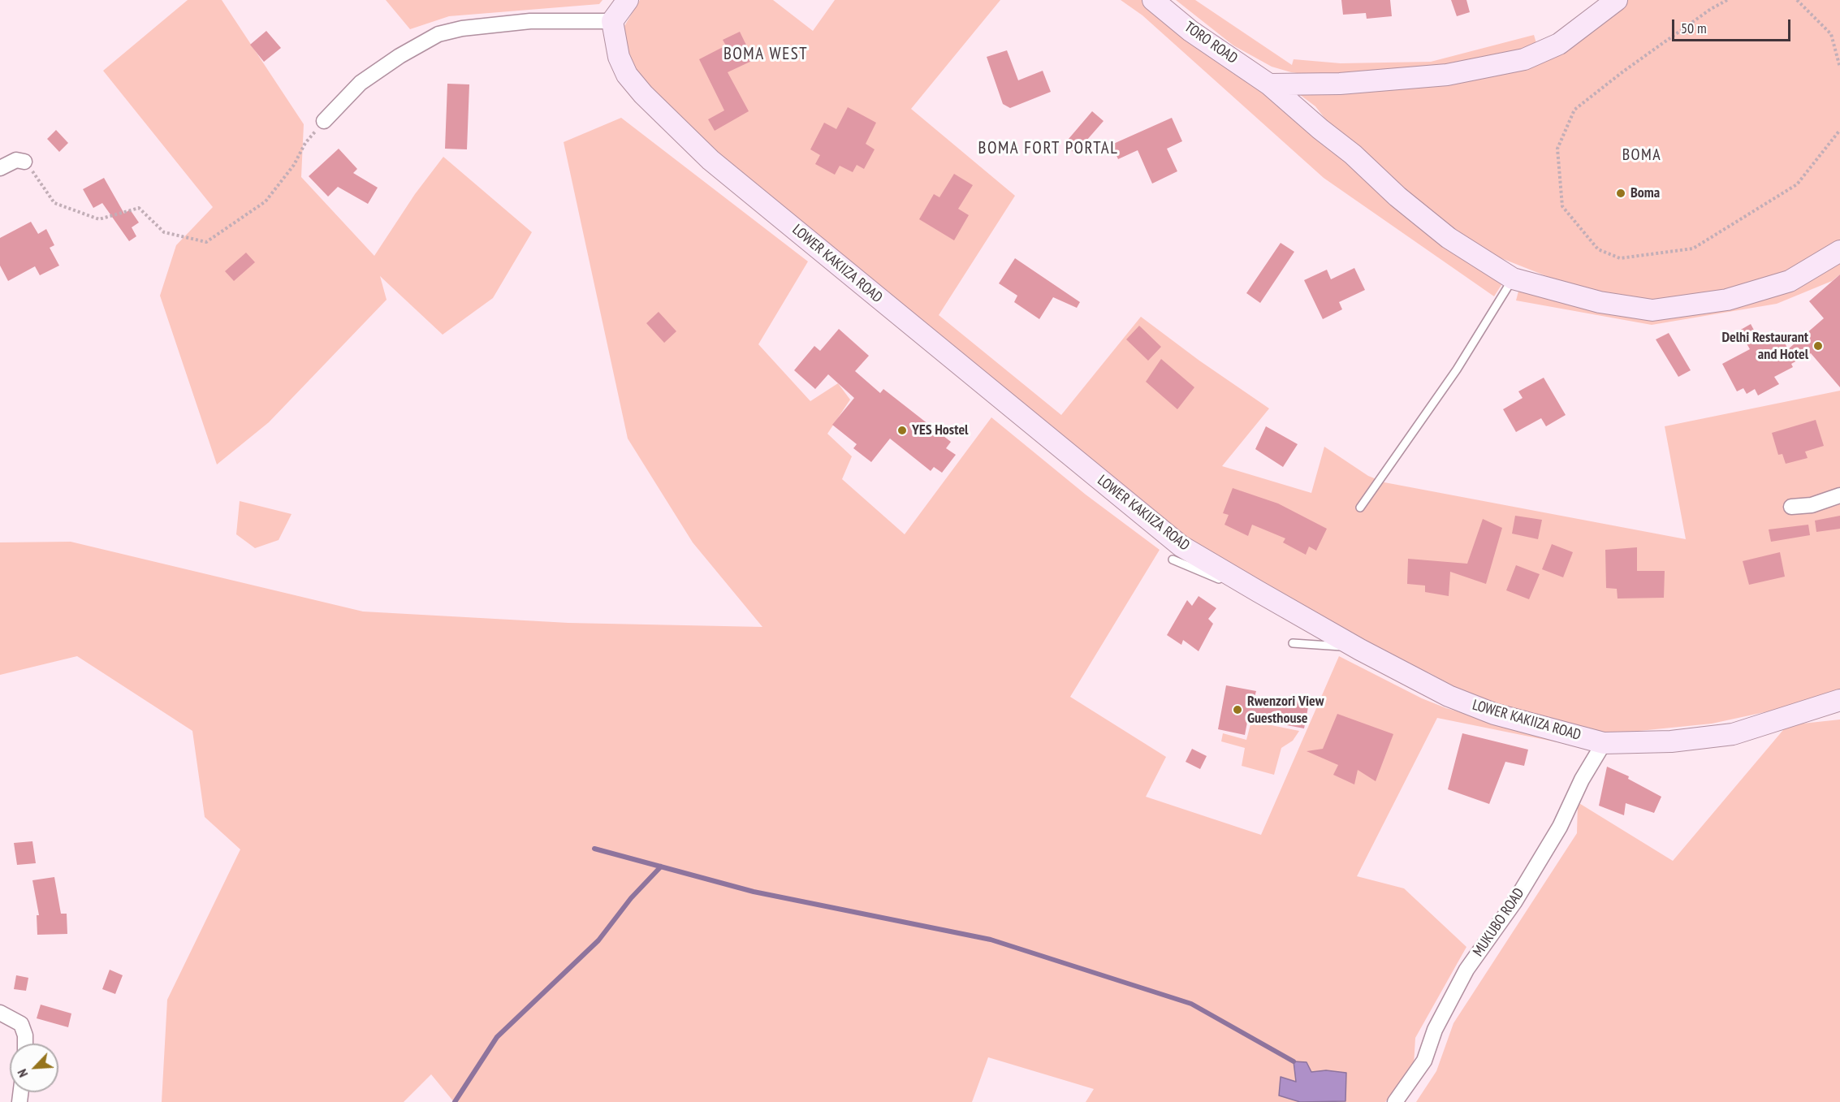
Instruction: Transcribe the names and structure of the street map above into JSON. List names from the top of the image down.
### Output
{
  "streets": {
    "main road": ["TORO ROAD", "LOWER KAKIIZA ROAD"],
    "street": ["MUKUBO ROAD"]
  },
  "crossings": [
    ["LOWER KAKIIZA ROAD", "MUKUBO ROAD"]
  ],
  "districts": ["BOMA WEST", "BOMA FORT PORTAL", "BOMA"],
  "places": [
    "Boma",
    "Delhi Restaurant and Hotel",
    "YES Hostel",
    "Rwenzori View Guesthouse"
  ],
  "scale_bar": "50 m",
  "north": "bottom left"
}
